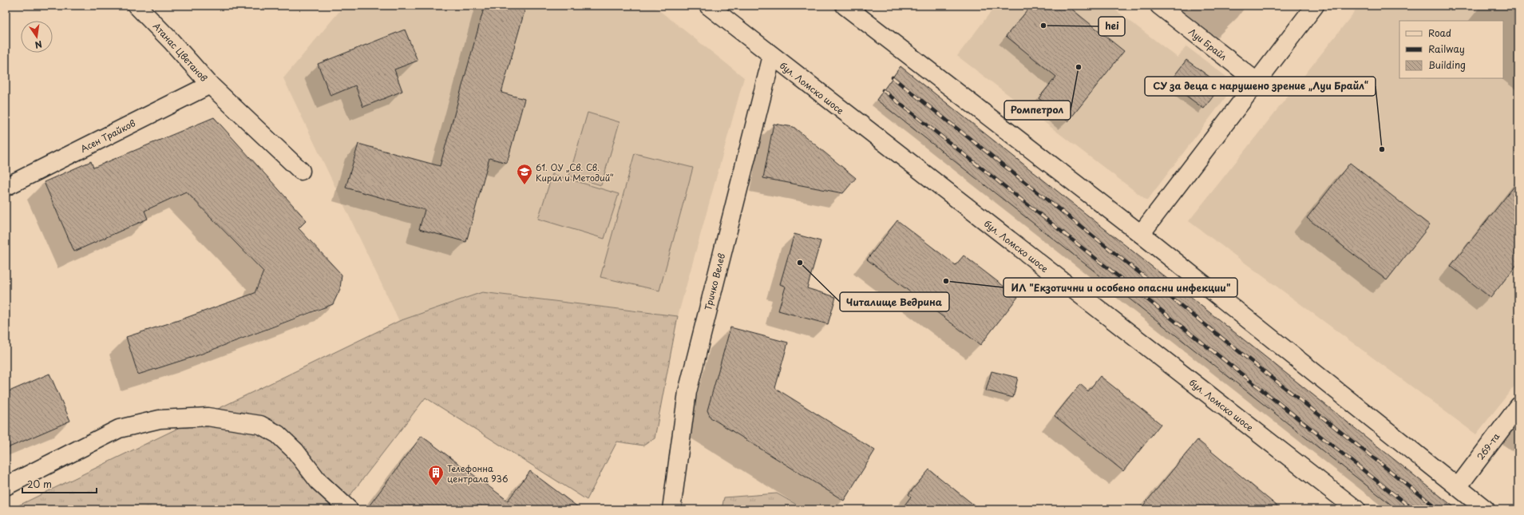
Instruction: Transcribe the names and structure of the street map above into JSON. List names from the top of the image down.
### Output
{
  "streets": {
    "street": [
      "Луи Брайл",
      "Атанас Цветанов",
      "бул. Ломско шосе",
      "Асен Трайков",
      "Тричко Велев",
      "269-та"
    ]
  },
  "crossings": [
    ["Атанас Цветанов", "Асен Трайков"],
    ["бул. Ломско шосе", "Тричко Велев"]
  ],
  "places": {
    "other": [
      "hei",
      "Ромпетрол",
      "СУ за деца с нарушено зрение „Луи Брайл“",
      "Читалище Ведрина",
      "ИЛ \"Екзотични и особено опасни инфекции\""
    ],
    "school or university": ["61. ОУ „Св. Св. Кирил и Методий“"],
    "building": ["Телефонна централа 936"]
  },
  "legend": ["Road", "Railway", "Building"],
  "scale_bar": "20 m",
  "north": "bottom"
}
